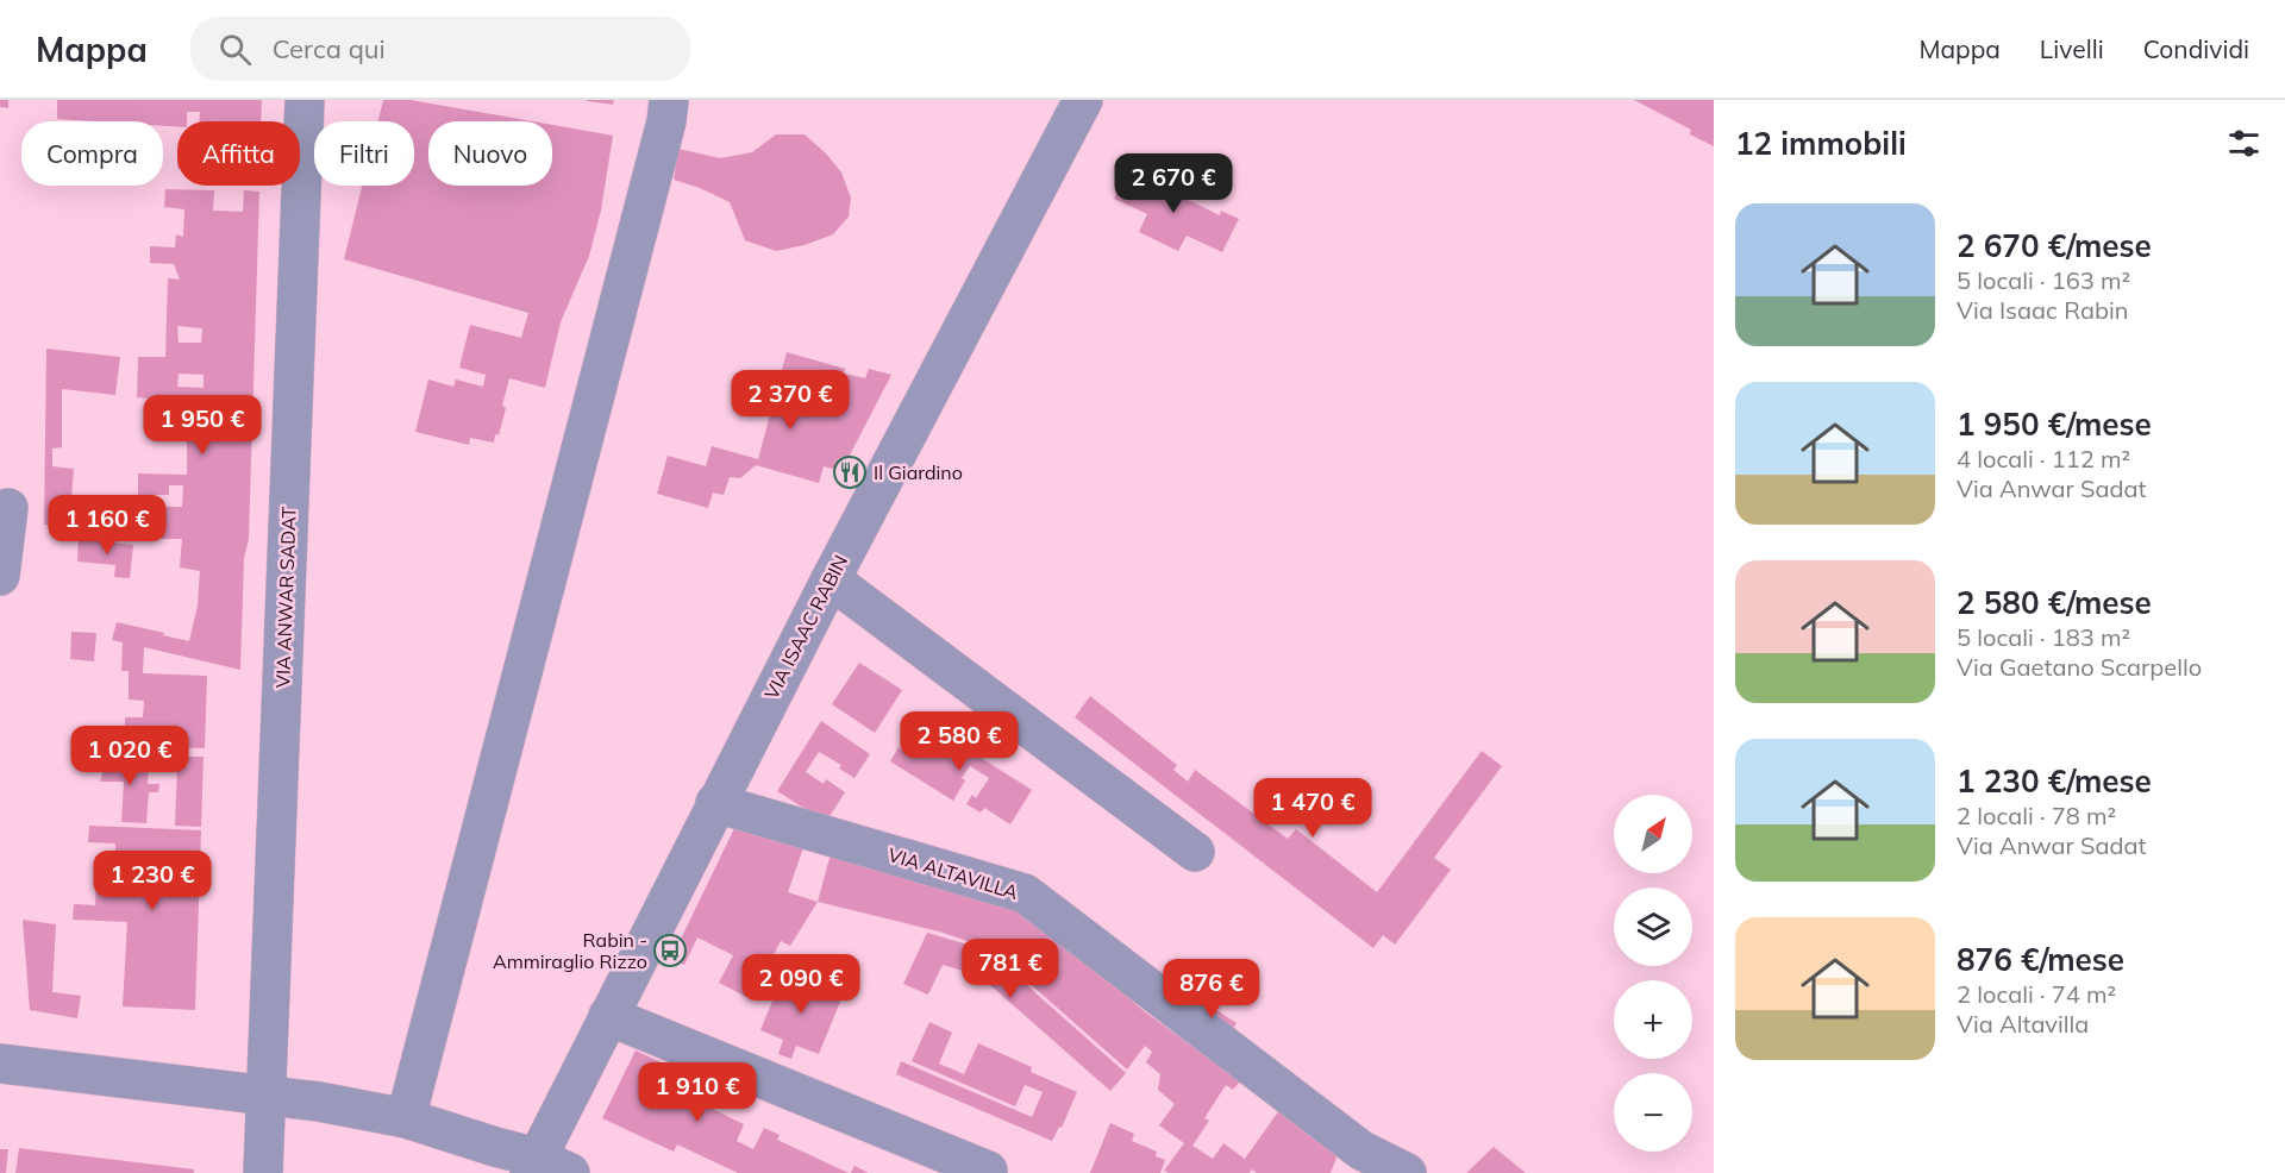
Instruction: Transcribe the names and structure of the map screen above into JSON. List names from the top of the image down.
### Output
{
  "streets": {
    "street": ["VIA ANWAR SADAT", "VIA ISAAC RABIN", "VIA ALTAVILLA"]
  },
  "crossings": [
    ["VIA ISAAC RABIN", "VIA ALTAVILLA"]
  ],
  "places": {
    "restaurant": ["Il Giardino"],
    "bus stop": ["Rabin - Ammiraglio Rizzo"]
  },
  "north": "top right",
  "page": {
    "header": "Mappa",
    "search": "Cerca qui",
    "nav": ["Mappa", "Livelli", "Condividi"],
    "heading": "12 immobili",
    "chip": [
      "Compra",
      "Affitta",
      "Filtri",
      "Nuovo"
    ],
    "price": [
      "2 670 €",
      "2 370 €",
      "1 950 €",
      "1 160 €",
      "2 580 €",
      "1 020 €",
      "1 470 €",
      "1 230 €",
      "781 €",
      "2 090 €",
      "876 €",
      "1 910 €"
    ],
    "list": [
      {
        "name": "2 670 €/mese",
        "note": "5 locali · 163 m² · Via Isaac Rabin"
      },
      {
        "name": "1 950 €/mese",
        "note": "4 locali · 112 m² · Via Anwar Sadat"
      },
      {
        "name": "2 580 €/mese",
        "note": "5 locali · 183 m² · Via Gaetano Scarpello"
      },
      {
        "name": "1 230 €/mese",
        "note": "2 locali · 78 m² · Via Anwar Sadat"
      },
      {
        "name": "876 €/mese",
        "note": "2 locali · 74 m² · Via Altavilla"
      }
    ],
    "map_buttons": ["+", "−"]
  }
}
